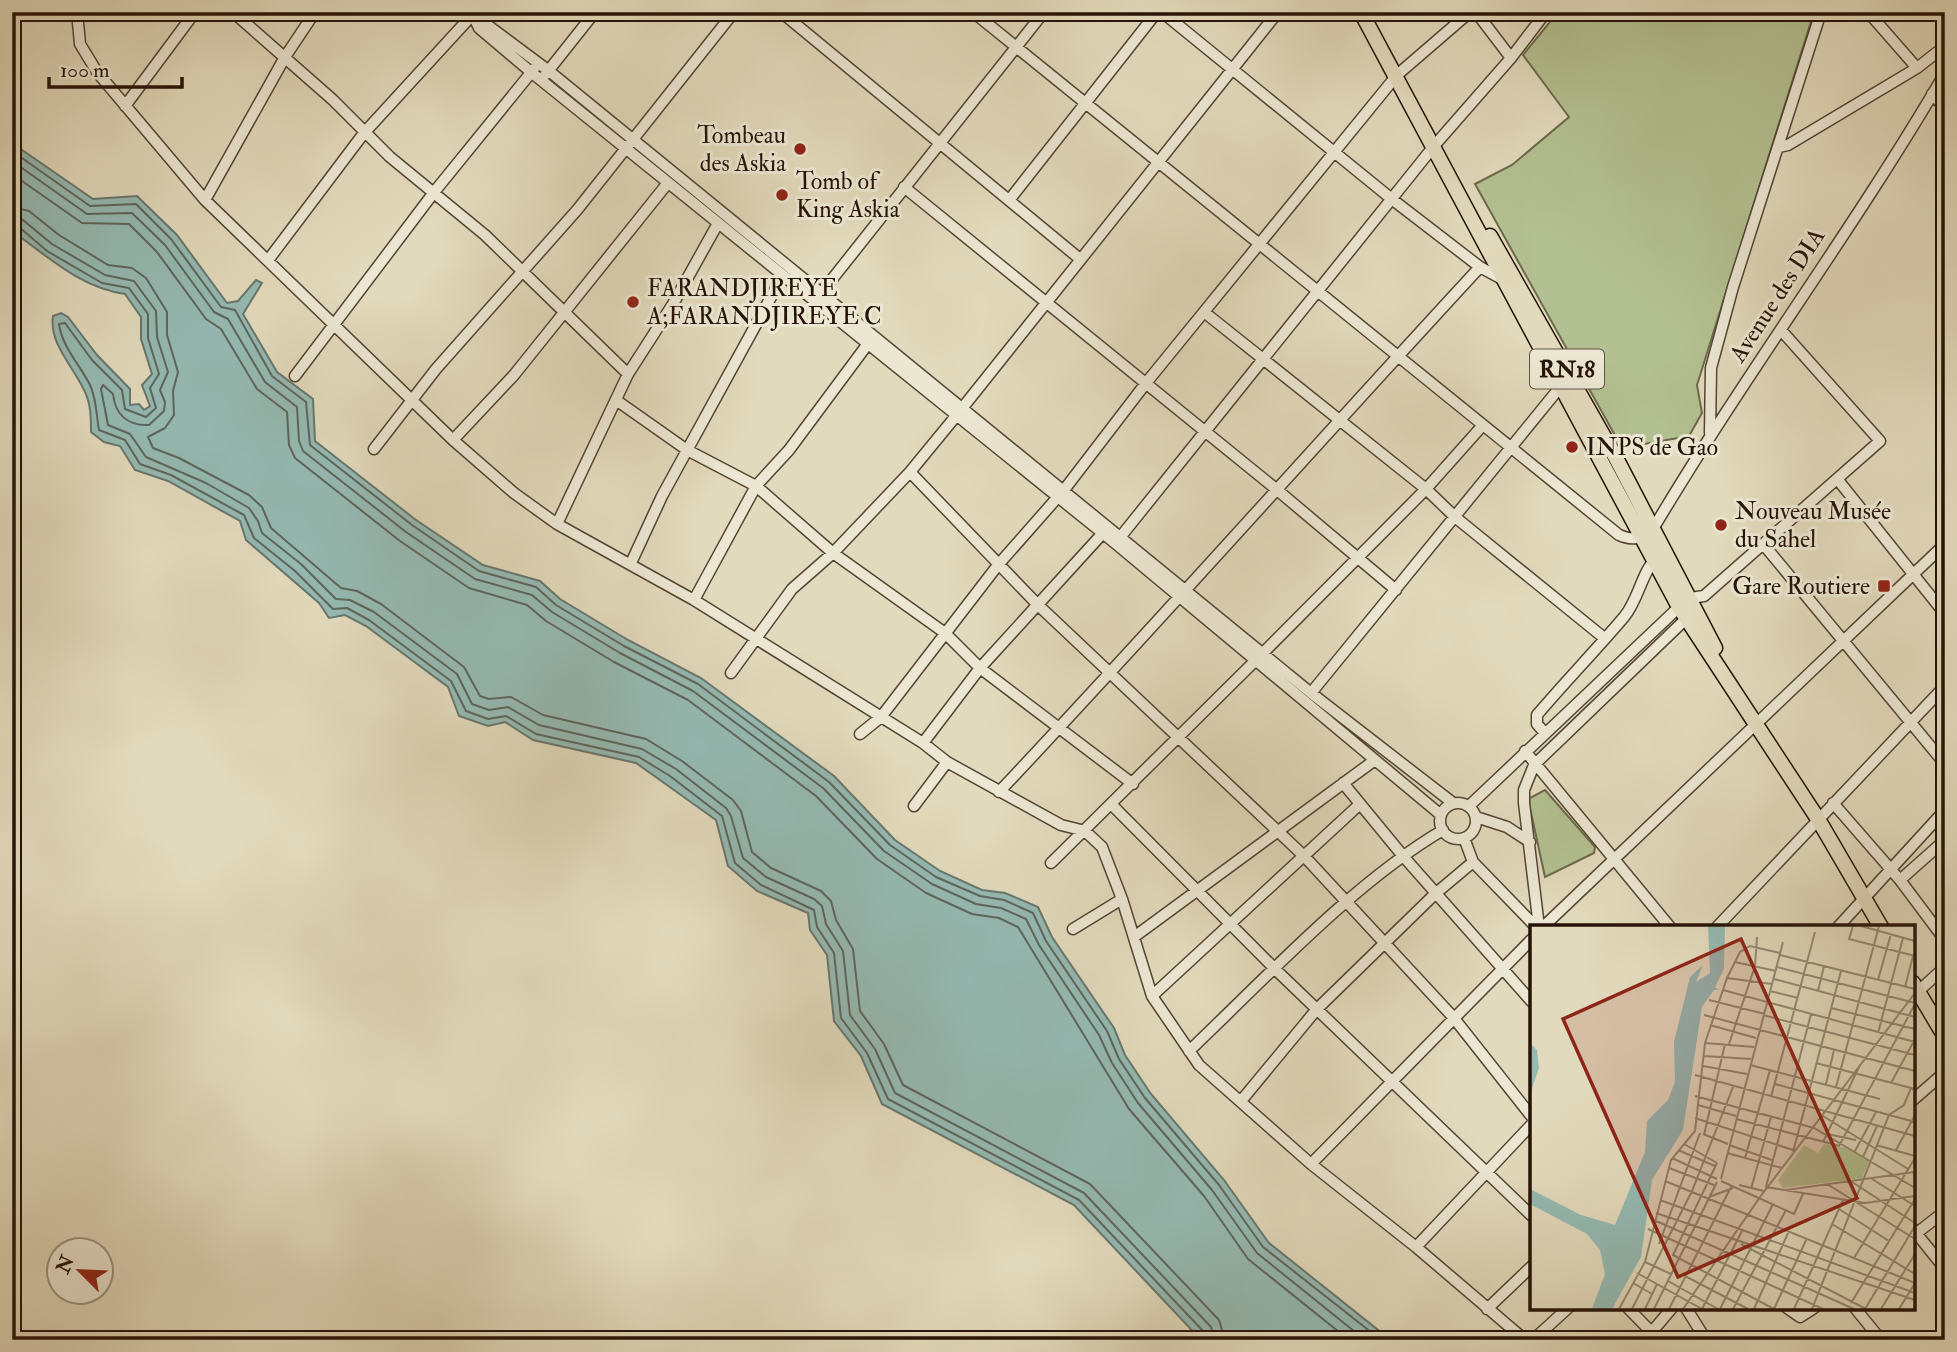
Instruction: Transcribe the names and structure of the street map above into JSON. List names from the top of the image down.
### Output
{
  "streets": {
    "main road": ["RN18"],
    "street": ["Avenue des DIA"]
  },
  "crossings": [
    ["Avenue des DIA", "RN18"]
  ],
  "places": {
    "other": [
      "Tombeau des Askia",
      "Tomb of King Askia",
      "FARANDJIREYE A;FARANDJIREYE C",
      "INPS de Gao",
      "Nouveau Musée du Sahel"
    ],
    "transit": ["Gare Routiere"]
  },
  "scale_bar": "100 m",
  "north": "top left"
}
